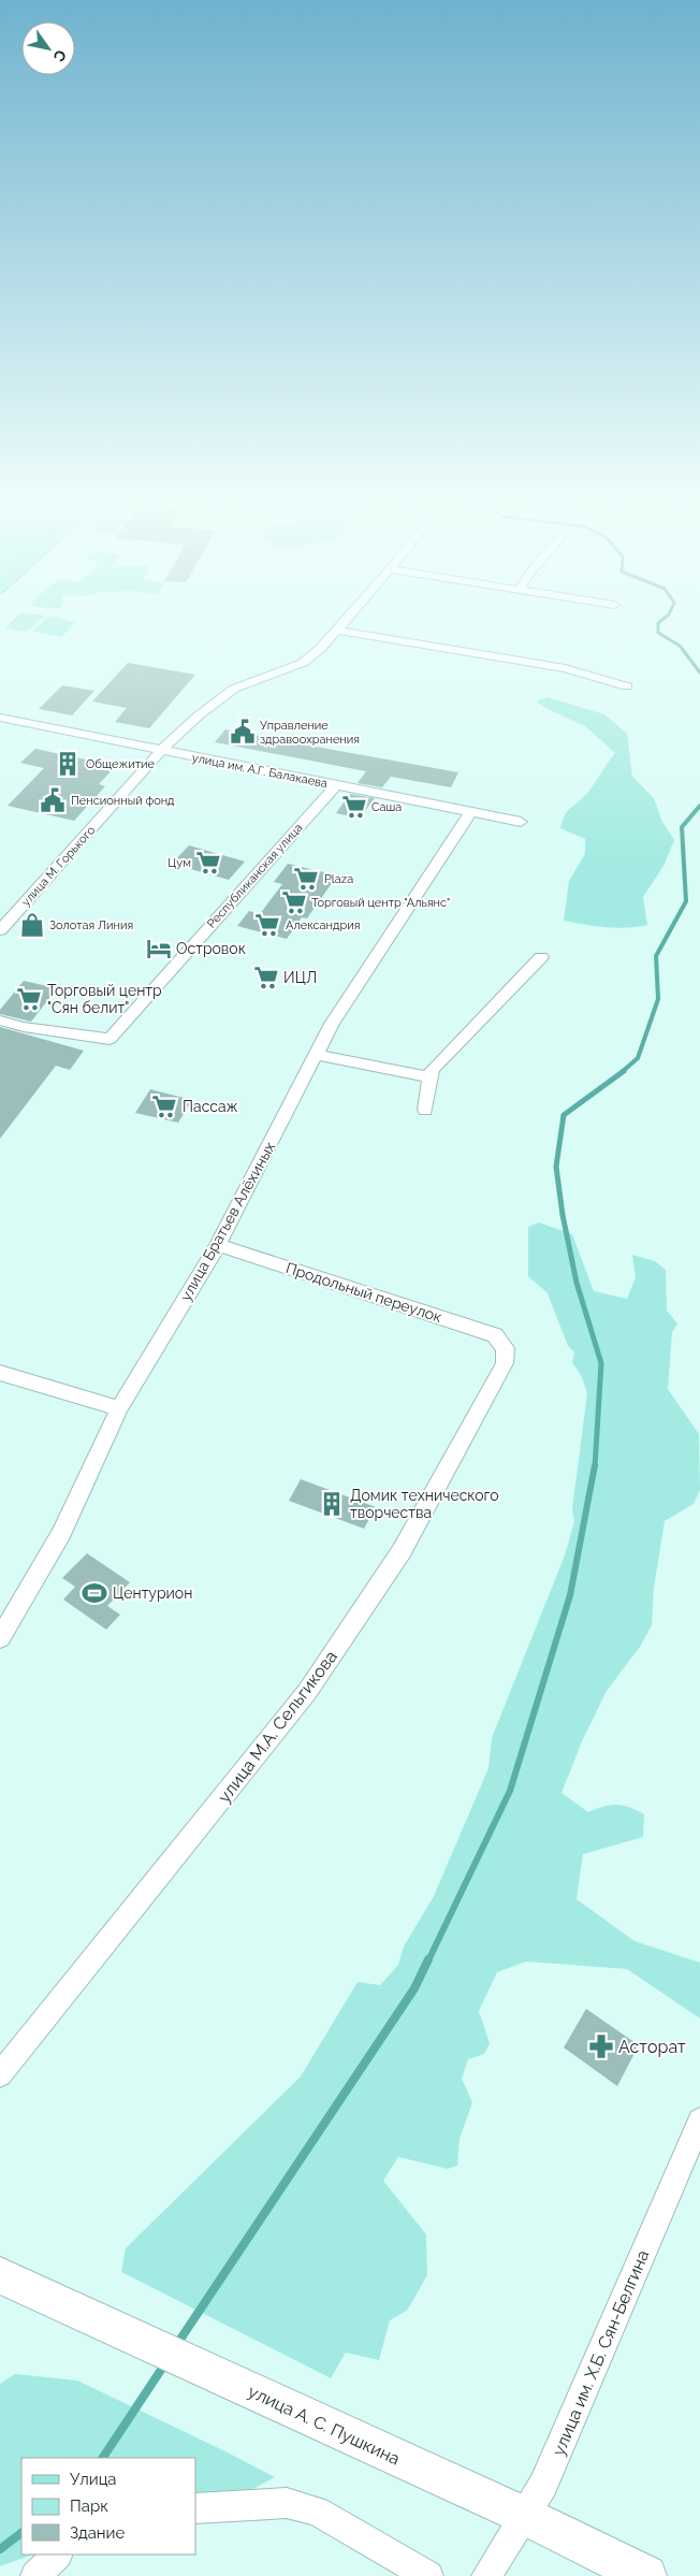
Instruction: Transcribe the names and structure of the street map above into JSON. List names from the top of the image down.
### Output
{
  "streets": {
    "main road": ["улица А. С. Пушкина"],
    "street": [
      "улица им. А.Г. Балакаева",
      "улица М. Горького",
      "Республиканская улица",
      "улица Братьев Алёхиных",
      "Продольный переулок",
      "улица М.А. Сельгикова",
      "улица им. Х.Б. Сян-Белгина"
    ]
  },
  "crossings": [
    ["улица им. А.Г. Балакаева", "улица М. Горького"],
    ["улица им. А.Г. Балакаева", "Республиканская улица"],
    ["улица им. А.Г. Балакаева", "улица Братьев Алёхиных"],
    ["улица Братьев Алёхиных", "Продольный переулок"],
    ["Продольный переулок", "улица М.А. Сельгикова"],
    ["улица им. Х.Б. Сян-Белгина", "улица А. С. Пушкина"]
  ],
  "places": {
    "public building": ["Управление здравоохранения", "Пенсионный фонд"],
    "building": ["Общежитие", "Домик технического творчества"],
    "supermarket": [
      "Саша",
      "Цум",
      "Plaza",
      "Торговый центр \"Альянс\"",
      "Александрия",
      "ИЦЛ",
      "Торговый центр \"Сян белит\"",
      "Пассаж"
    ],
    "shop": ["Золотая Линия"],
    "hotel": ["Островок"],
    "sports": ["Центурион"],
    "pharmacy": ["Асторат"]
  },
  "legend": ["Улица", "Парк", "Здание"],
  "north": "bottom right"
}
